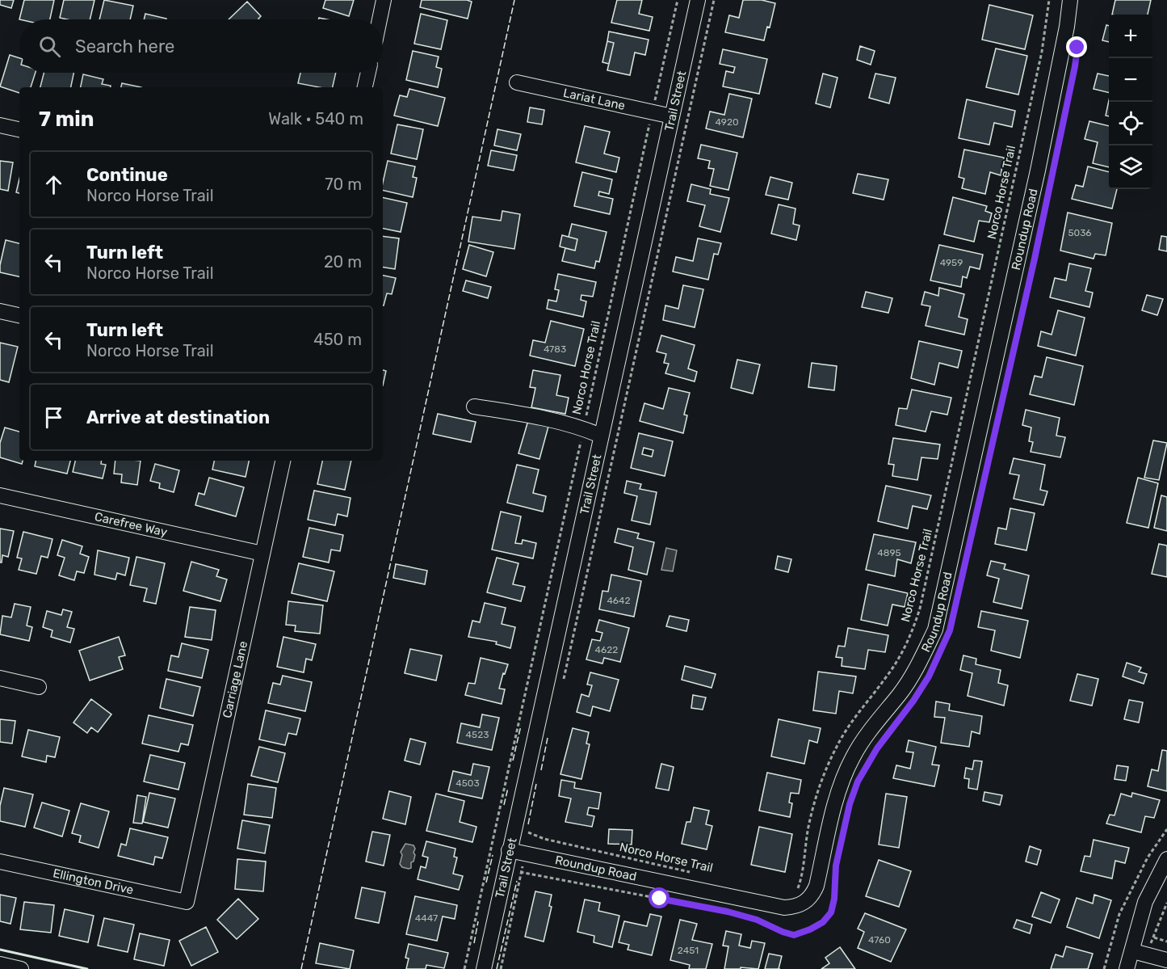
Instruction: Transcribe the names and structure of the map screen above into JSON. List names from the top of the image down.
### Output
{
  "streets": {
    "street": [
      "Lariat Lane",
      "Trail Street",
      "Roundup Road",
      "Carefree Way",
      "Carriage Lane",
      "Ellington Drive"
    ],
    "path": ["Norco Horse Trail"]
  },
  "crossings": [
    ["Lariat Lane", "Trail Street"],
    ["Lariat Lane", "Norco Horse Trail"],
    ["Trail Street", "Norco Horse Trail"],
    ["Trail Street", "Roundup Road"],
    ["Carefree Way", "Carriage Lane"],
    ["Carriage Lane", "Ellington Drive"]
  ],
  "house_numbers": [
    "4920",
    "5036",
    "4959",
    "4783",
    "4895",
    "4642",
    "4622",
    "4523",
    "4503",
    "4447",
    "4760",
    "2451"
  ],
  "page": {
    "map_buttons": ["+", "−"],
    "search": "Search here",
    "heading": ["7 min", "Walk · 540 m"],
    "list": [
      ["Continue", "Norco Horse Trail", "70 m"],
      ["Turn left", "Norco Horse Trail", "20 m"],
      ["Turn left", "Norco Horse Trail", "450 m"],
      "Arrive at destination"
    ]
  }
}
